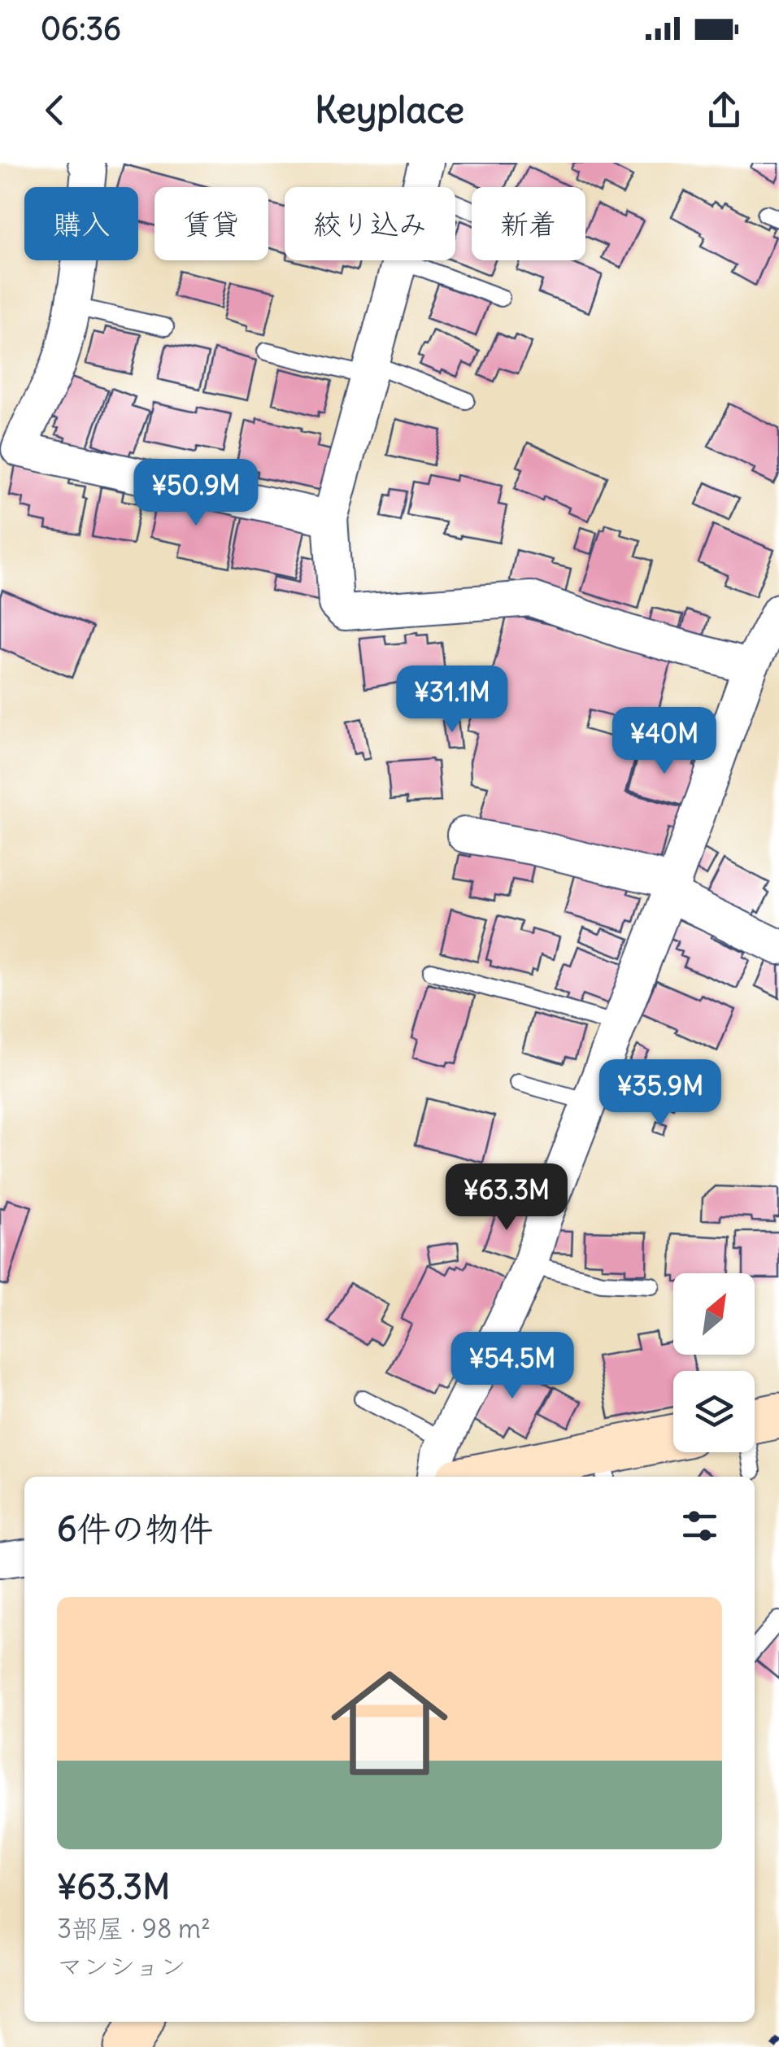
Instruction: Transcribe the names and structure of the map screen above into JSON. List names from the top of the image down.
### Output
{
  "north": "top right",
  "page": {
    "status": "06:36",
    "header": "Keyplace",
    "chip": [
      "購入",
      "賃貸",
      "絞り込み",
      "新着"
    ],
    "price": [
      "¥50.9M",
      "¥31.1M",
      "¥40M",
      "¥35.9M",
      "¥63.3M",
      "¥54.5M"
    ],
    "heading": "6件の物件",
    "list": [
      {
        "name": "¥63.3M",
        "note": "3部屋 · 98 m² · マンション"
      }
    ]
  }
}
